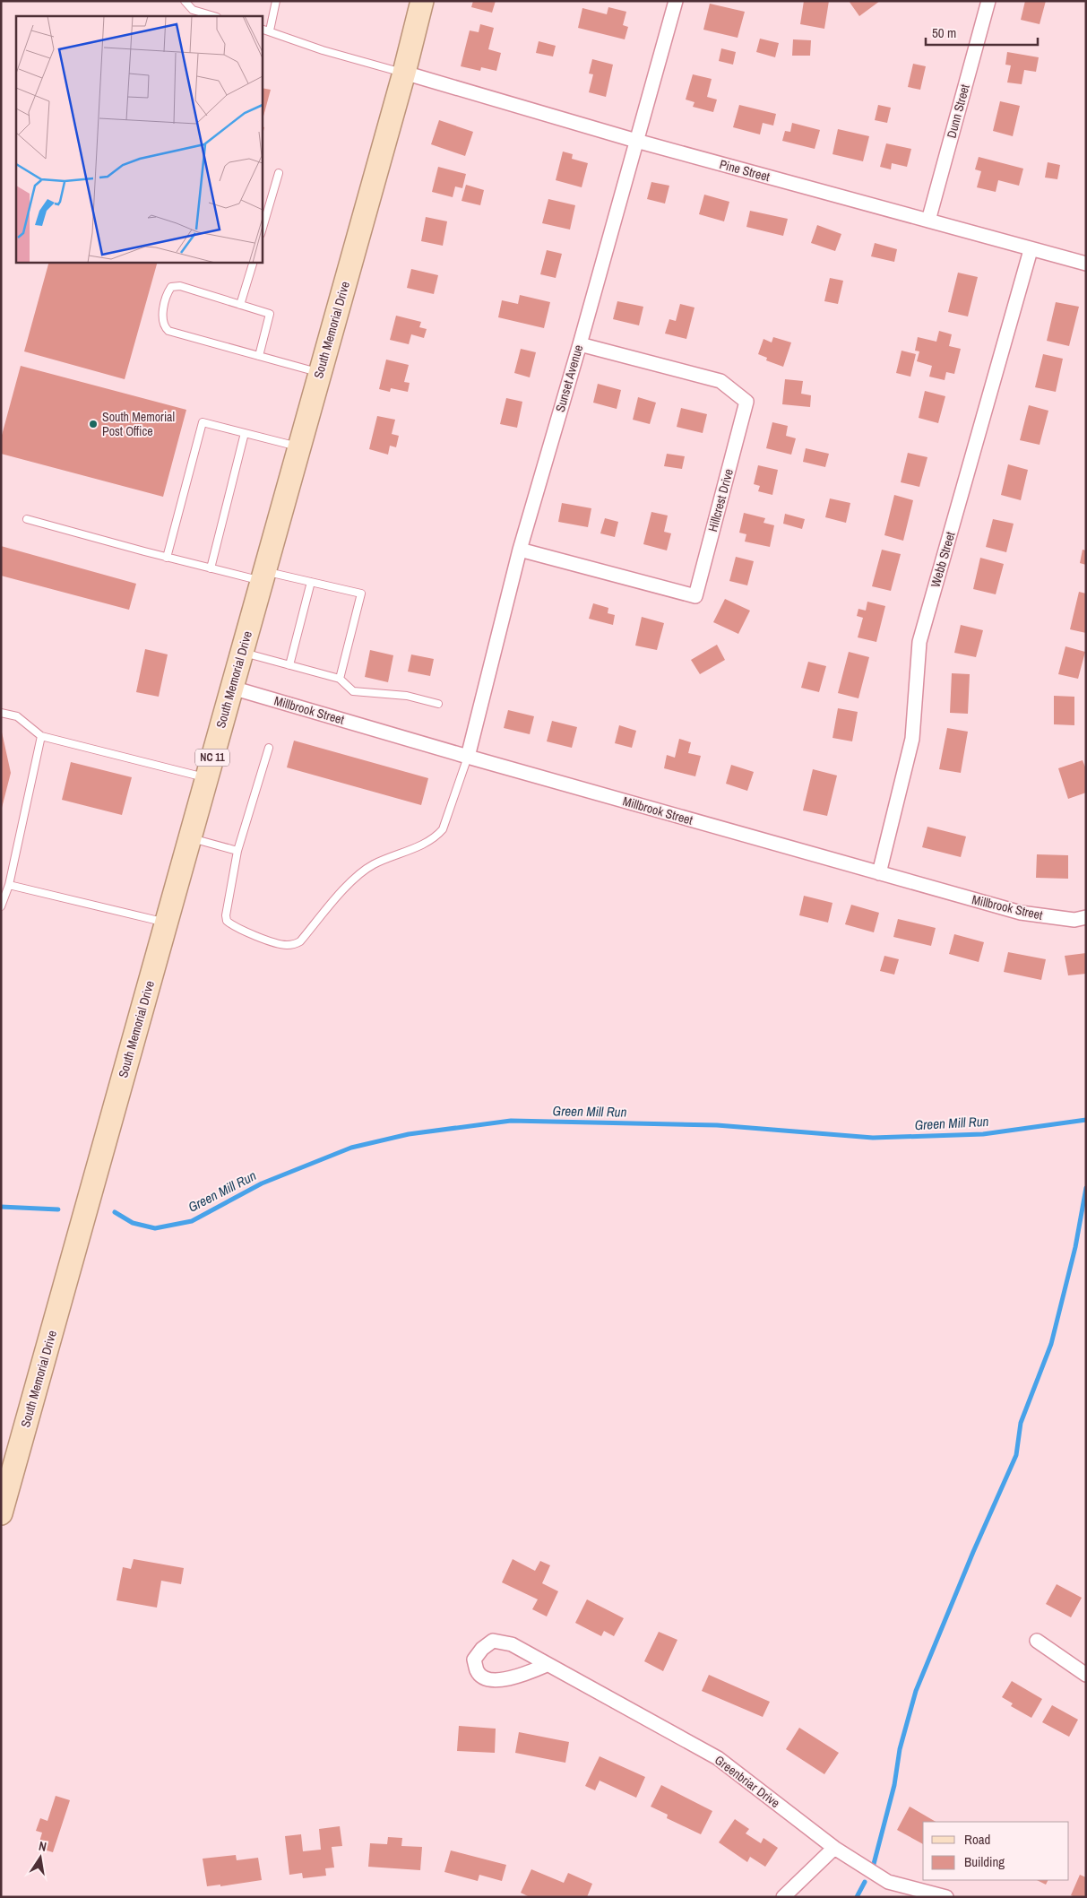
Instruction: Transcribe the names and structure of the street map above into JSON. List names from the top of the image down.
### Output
{
  "streets": {
    "main road": ["South Memorial Drive", "NC 11"],
    "street": [
      "Dunn Street",
      "Pine Street",
      "Sunset Avenue",
      "Hillcrest Drive",
      "Webb Street",
      "Millbrook Street",
      "Greenbriar Drive"
    ]
  },
  "crossings": [
    ["Dunn Street", "Pine Street"],
    ["Pine Street", "South Memorial Drive"],
    ["Pine Street", "Sunset Avenue"],
    ["Pine Street", "Webb Street"],
    ["South Memorial Drive", "Millbrook Street"],
    ["Sunset Avenue", "Hillcrest Drive"],
    ["Sunset Avenue", "Millbrook Street"],
    ["Webb Street", "Millbrook Street"]
  ],
  "water": ["Green Mill Run"],
  "places": ["South Memorial Post Office"],
  "legend": ["Road", "Building"],
  "scale_bar": "50 m",
  "north": "top"
}
